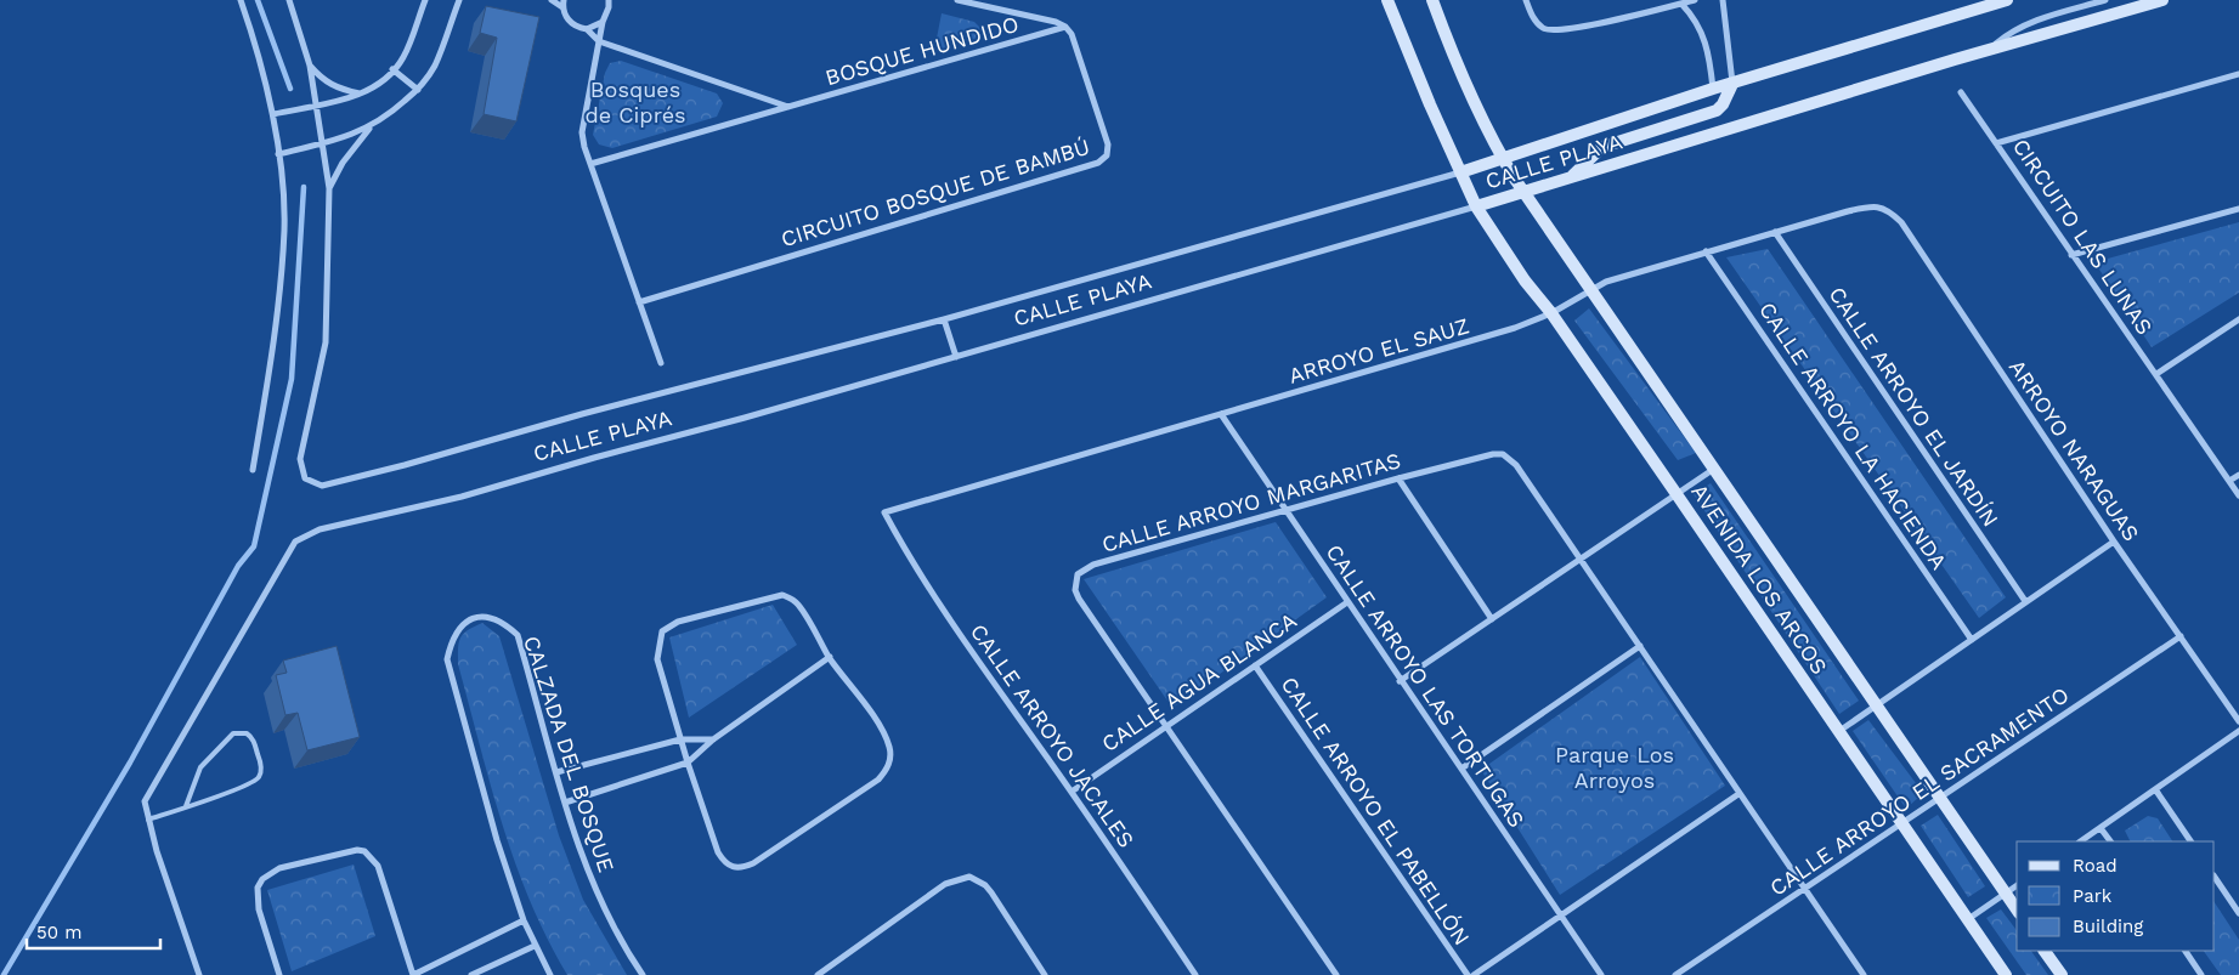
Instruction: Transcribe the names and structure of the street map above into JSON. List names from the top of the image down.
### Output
{
  "streets": {
    "street": [
      "BOSQUE HUNDIDO",
      "CALLE PLAYA",
      "CIRCUITO BOSQUE DE BAMBÚ",
      "CIRCUITO LAS LUNAS",
      "ARROYO EL SAUZ",
      "CALLE ARROYO EL JARDÍN",
      "CALLE ARROYO LA HACIENDA",
      "ARROYO NARAGUAS",
      "CALLE ARROYO MARGARITAS",
      "AVENIDA LOS ARCOS",
      "CALLE AGUA BLANCA",
      "CALLE ARROYO LAS TORTUGAS",
      "CALLE ARROYO JACALES",
      "CALZADA DEL BOSQUE",
      "CALLE ARROYO EL SACRAMENTO",
      "CALLE ARROYO EL PABELLÓN"
    ]
  },
  "crossings": [
    ["BOSQUE HUNDIDO", "CIRCUITO BOSQUE DE BAMBÚ"],
    ["CALLE PLAYA", "AVENIDA LOS ARCOS"],
    ["ARROYO EL SAUZ", "CALLE ARROYO EL JARDÍN"],
    ["ARROYO EL SAUZ", "CALLE ARROYO LA HACIENDA"],
    ["ARROYO EL SAUZ", "ARROYO NARAGUAS"],
    ["ARROYO EL SAUZ", "AVENIDA LOS ARCOS"],
    ["ARROYO EL SAUZ", "CALLE ARROYO LAS TORTUGAS"],
    ["ARROYO EL SAUZ", "CALLE ARROYO JACALES"],
    ["ARROYO NARAGUAS", "CALLE ARROYO EL SACRAMENTO"],
    ["CALLE ARROYO MARGARITAS", "CALLE AGUA BLANCA"],
    ["CALLE ARROYO MARGARITAS", "CALLE ARROYO LAS TORTUGAS"],
    ["CALLE ARROYO MARGARITAS", "CALLE ARROYO EL SACRAMENTO"],
    ["AVENIDA LOS ARCOS", "CALLE ARROYO EL SACRAMENTO"],
    ["CALLE AGUA BLANCA", "CALLE ARROYO LAS TORTUGAS"],
    ["CALLE AGUA BLANCA", "CALLE ARROYO JACALES"],
    ["CALLE AGUA BLANCA", "CALLE ARROYO EL PABELLÓN"]
  ],
  "parks": ["Bosques de Ciprés", "Parque Los Arroyos"],
  "legend": ["Road", "Park", "Building"],
  "scale_bar": "50 m"
}
